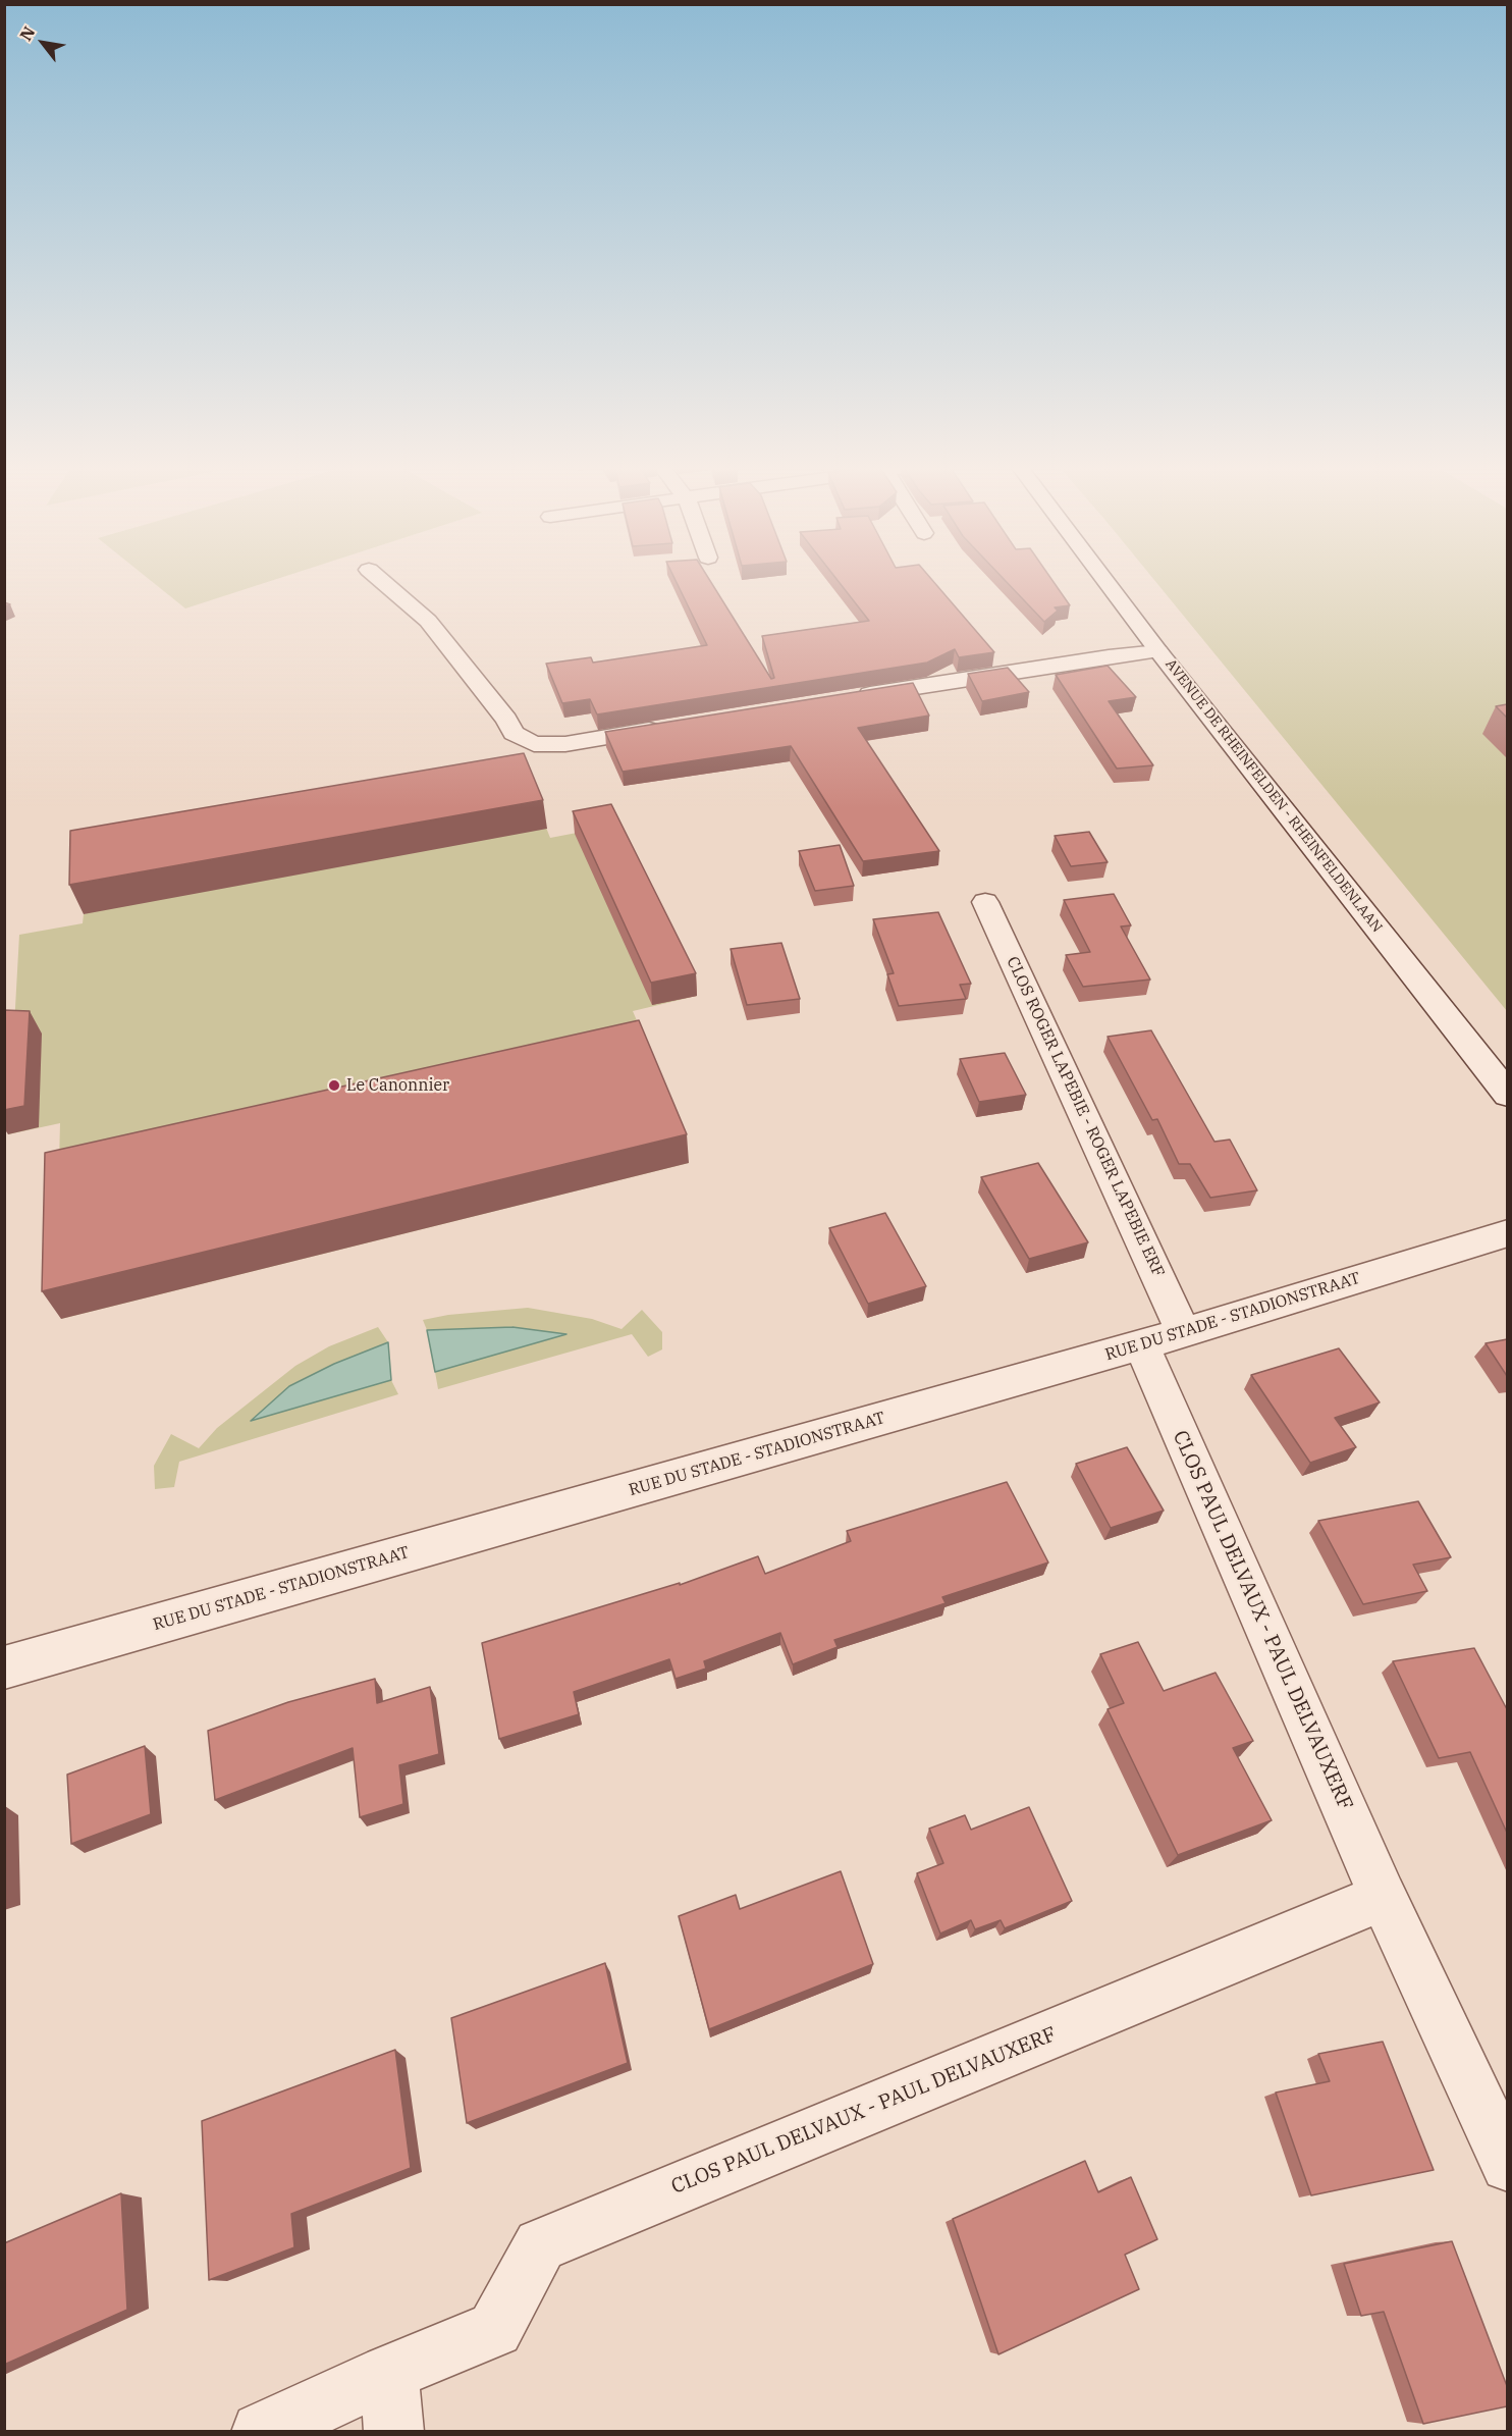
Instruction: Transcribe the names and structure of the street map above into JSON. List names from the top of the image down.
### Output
{
  "streets": {
    "street": [
      "AVENUE DE RHEINFELDEN - RHEINFELDENLAAN",
      "CLOS ROGER LAPEBIE - ROGER LAPEBIE ERF",
      "RUE DU STADE - STADIONSTRAAT",
      "CLOS PAUL DELVAUX - PAUL DELVAUXERF"
    ]
  },
  "crossings": [
    ["CLOS ROGER LAPEBIE - ROGER LAPEBIE ERF", "RUE DU STADE - STADIONSTRAAT"],
    ["RUE DU STADE - STADIONSTRAAT", "CLOS PAUL DELVAUX - PAUL DELVAUXERF"]
  ],
  "places": ["Le Canonnier"],
  "north": "top left"
}
